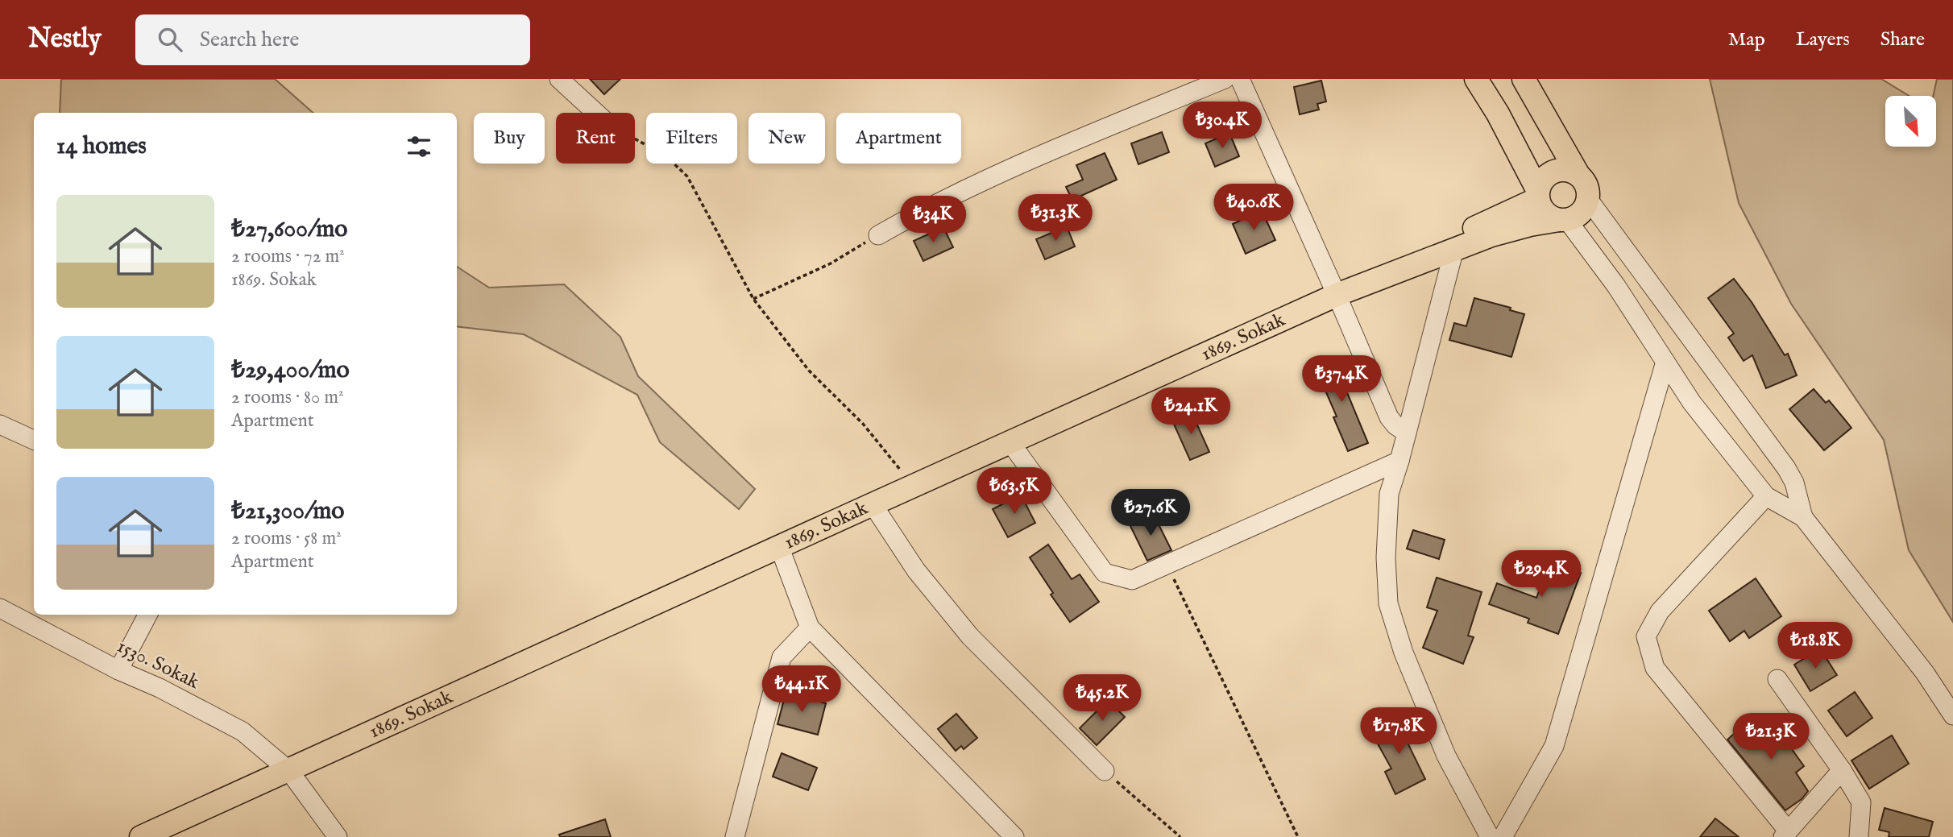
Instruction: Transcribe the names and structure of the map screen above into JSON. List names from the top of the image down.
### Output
{
  "streets": {
    "main road": ["1869. Sokak"],
    "street": ["1530. Sokak"]
  },
  "crossings": [
    ["1869. Sokak", "1530. Sokak"]
  ],
  "north": "bottom right",
  "page": {
    "header": "Nestly",
    "search": "Search here",
    "nav": ["Map", "Layers", "Share"],
    "price": [
      "₺30.4K",
      "₺40.6K",
      "₺31.3K",
      "₺34K",
      "₺37.4K",
      "₺24.1K",
      "₺63.5K",
      "₺27.6K",
      "₺29.4K",
      "₺18.8K",
      "₺44.1K",
      "₺45.2K",
      "₺17.8K",
      "₺21.3K"
    ],
    "chip": [
      "Buy",
      "Rent",
      "Filters",
      "New",
      "Apartment"
    ],
    "heading": "14 homes",
    "list": [
      {
        "name": "₺27,600/mo",
        "note": "2 rooms · 72 m² · 1869. Sokak"
      },
      {
        "name": "₺29,400/mo",
        "note": "2 rooms · 80 m² · Apartment"
      },
      {
        "name": "₺21,300/mo",
        "note": "2 rooms · 58 m² · Apartment"
      }
    ]
  }
}
